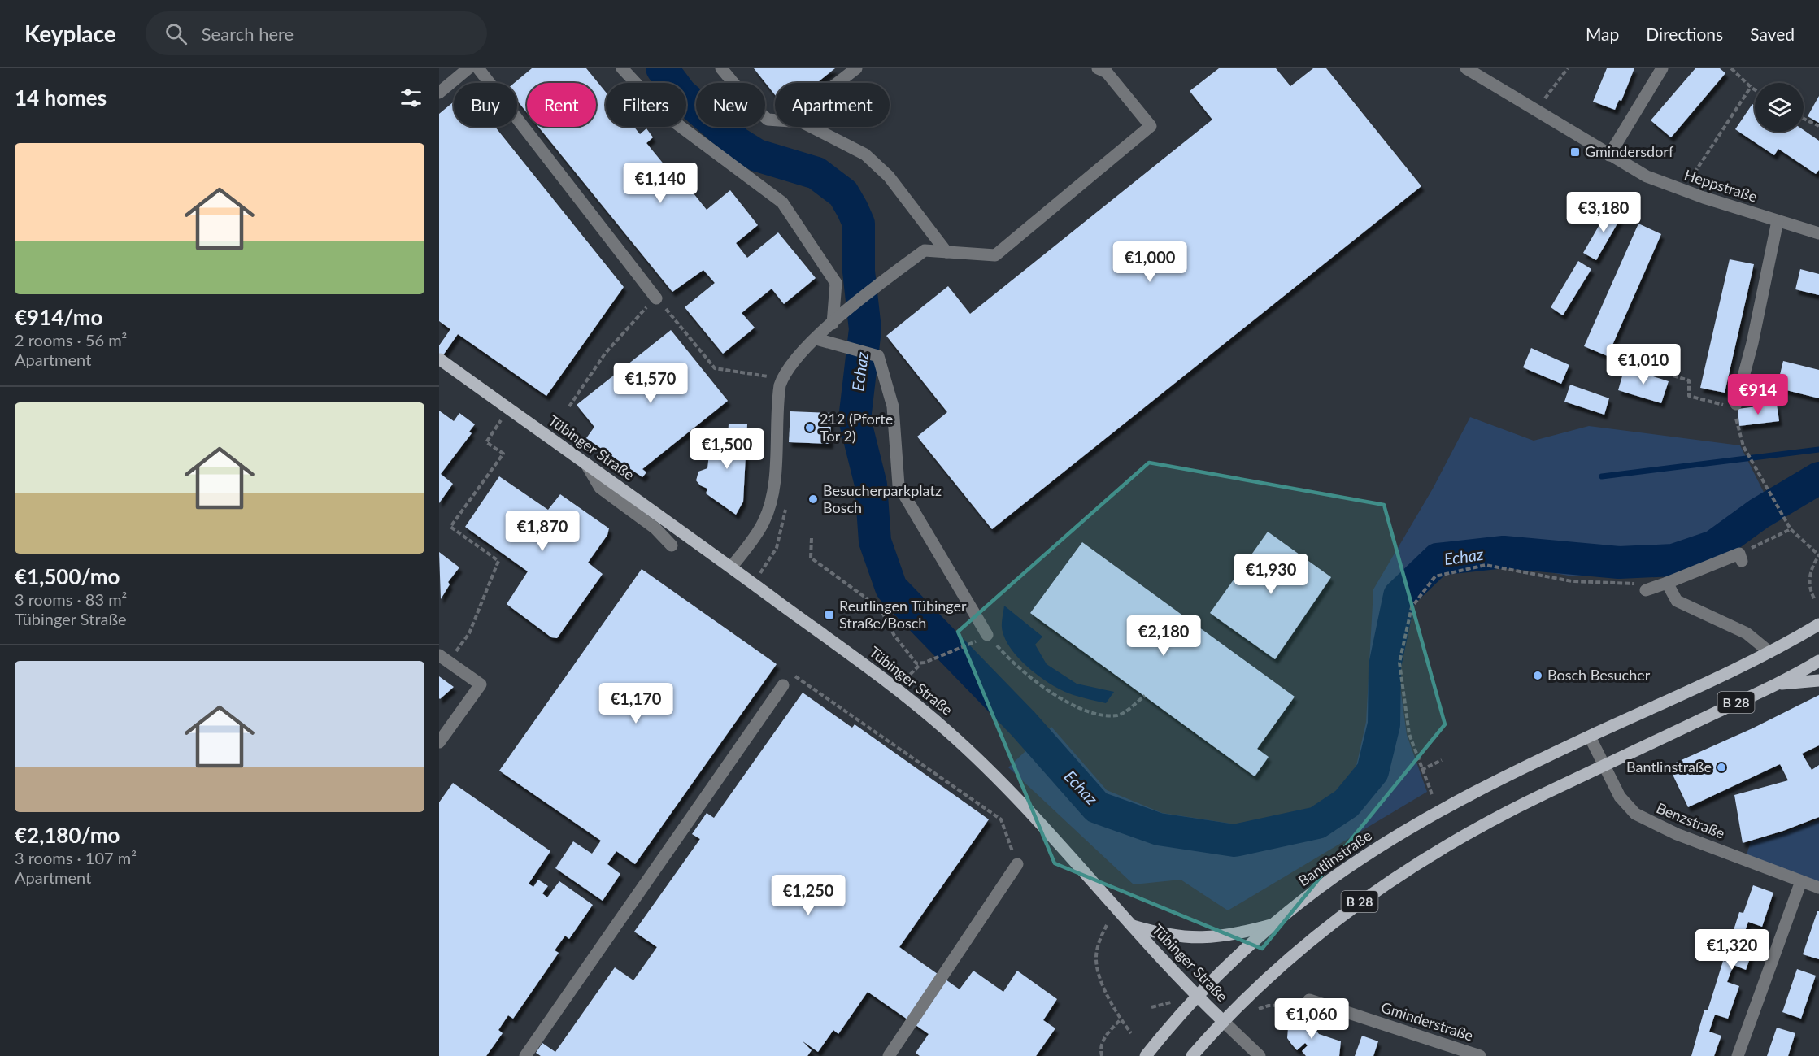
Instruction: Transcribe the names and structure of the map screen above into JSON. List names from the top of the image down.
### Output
{
  "streets": {
    "main road": ["Tübinger Straße", "B 28", "Bantlinstraße"],
    "street": ["Heppstraße", "Benzstraße", "Gminderstraße"]
  },
  "crossings": [
    ["Tübinger Straße", "B 28"],
    ["Tübinger Straße", "Bantlinstraße"],
    ["B 28", "Benzstraße"],
    ["Benzstraße", "Bantlinstraße"]
  ],
  "water": ["Echaz"],
  "places": {
    "transit": ["Gmindersdorf", "Reutlingen Tübinger Straße/Bosch"],
    "other": [
      "212 (Pforte Tor 2)",
      "Besucherparkplatz Bosch",
      "Bosch Besucher",
      "Bantlinstraße"
    ]
  },
  "page": {
    "header": "Keyplace",
    "search": "Search here",
    "nav": ["Map", "Directions", "Saved"],
    "heading": "14 homes",
    "chip": [
      "Buy",
      "Rent",
      "Filters",
      "New",
      "Apartment"
    ],
    "list": [
      {
        "name": "€914/mo",
        "note": "2 rooms · 56 m² · Apartment"
      },
      {
        "name": "€1,500/mo",
        "note": "3 rooms · 83 m² · Tübinger Straße"
      },
      {
        "name": "€2,180/mo",
        "note": "3 rooms · 107 m² · Apartment"
      }
    ],
    "price": [
      "€1,140",
      "€3,180",
      "€1,000",
      "€1,010",
      "€1,570",
      "€914",
      "€1,500",
      "€1,870",
      "€1,930",
      "€2,180",
      "€1,170",
      "€1,250",
      "€1,320",
      "€1,060"
    ]
  }
}
